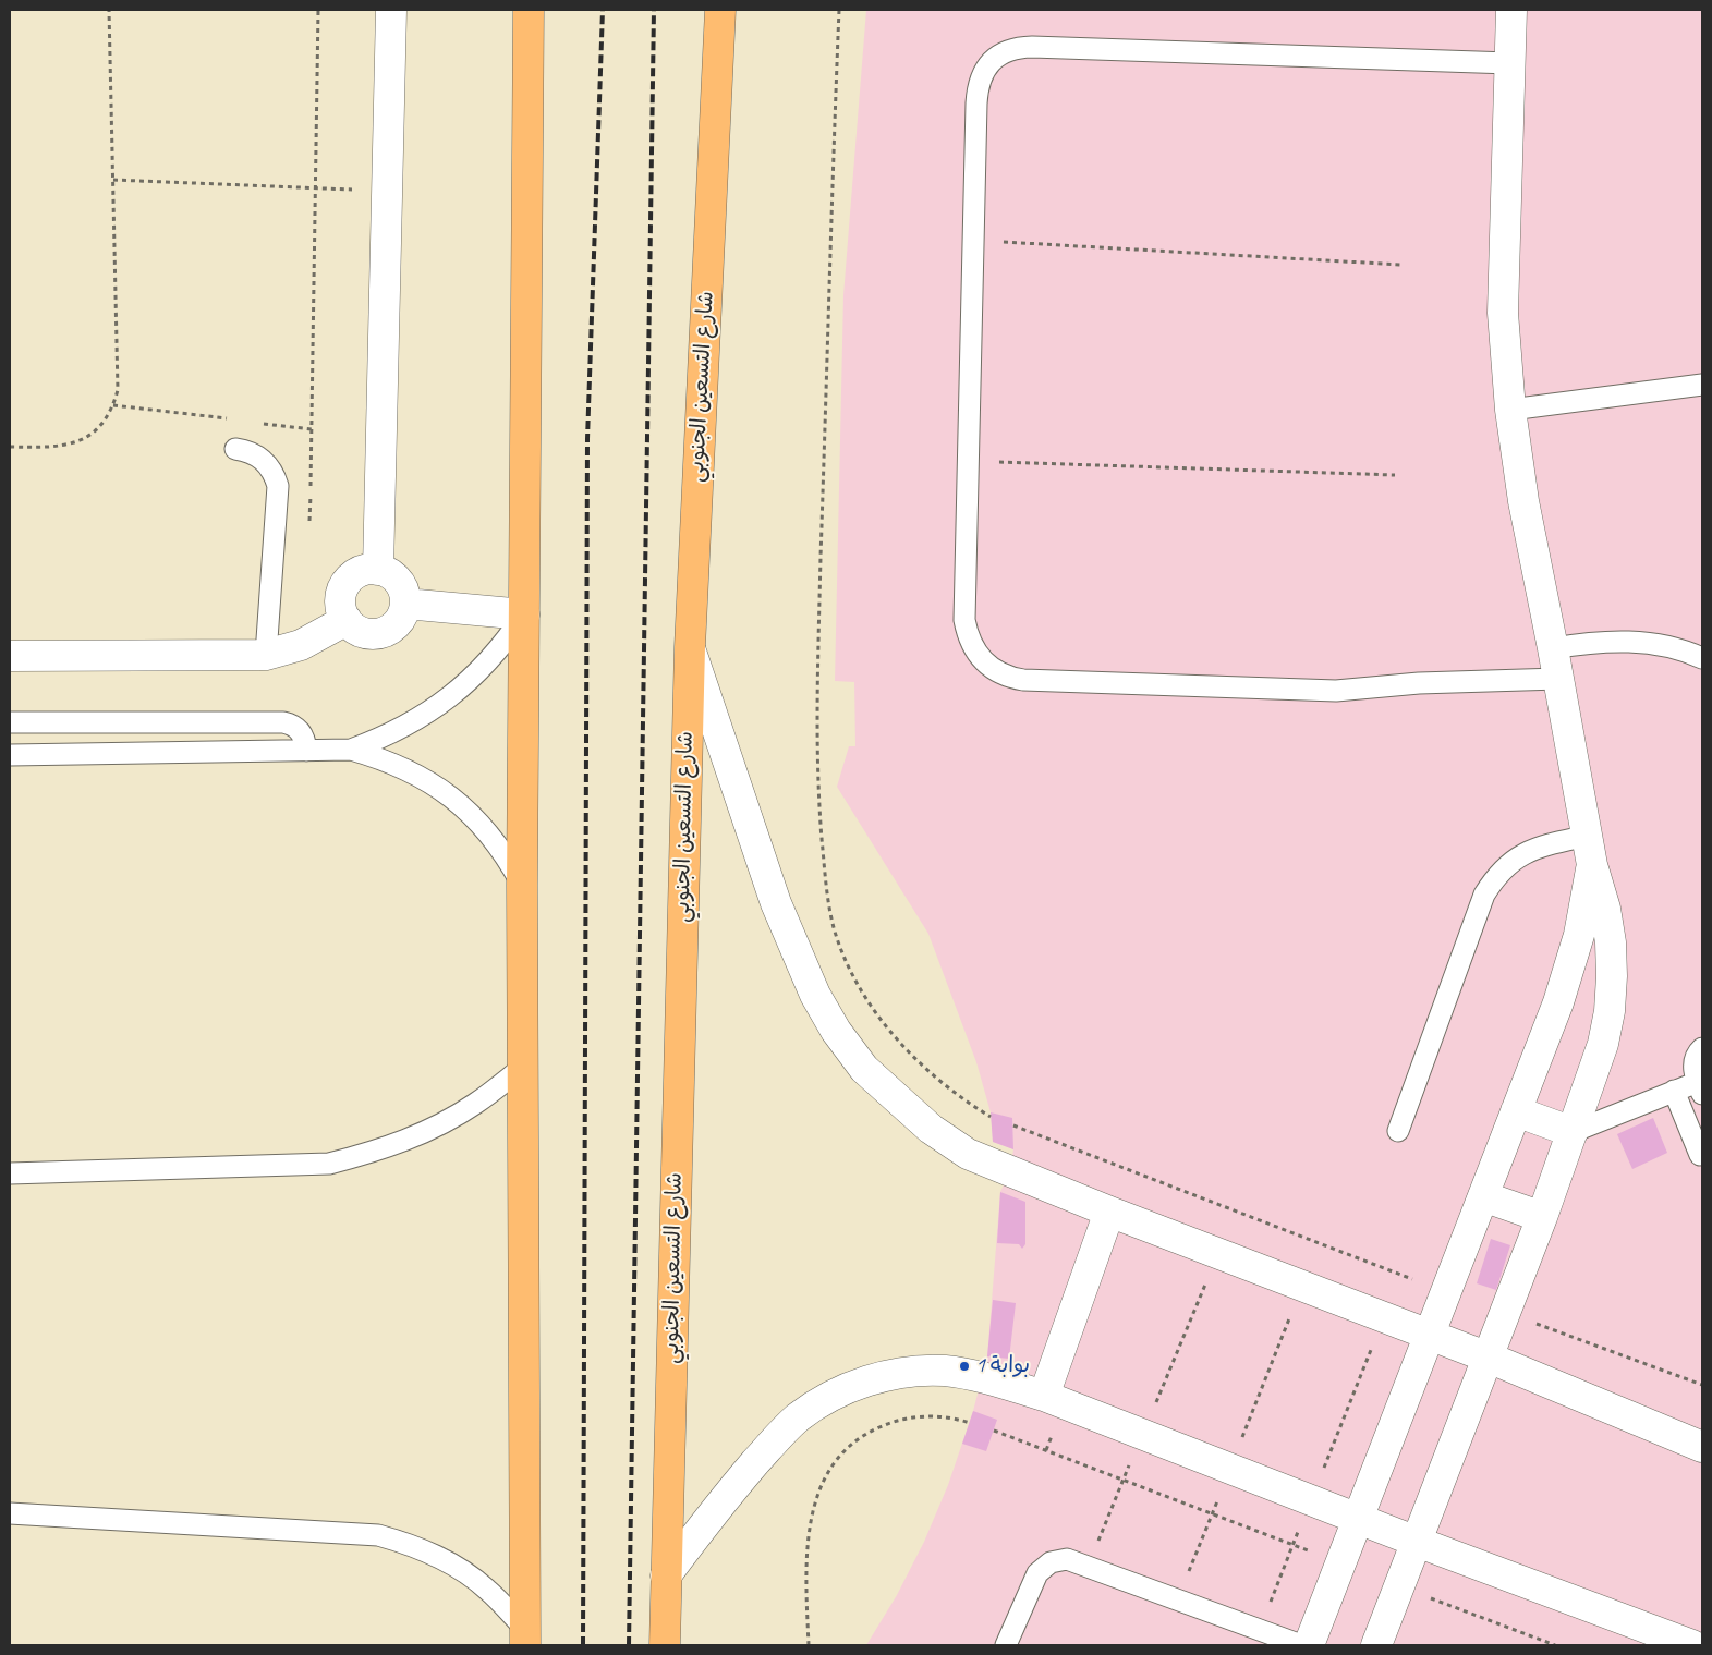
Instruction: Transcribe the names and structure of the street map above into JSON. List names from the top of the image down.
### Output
{
  "streets": {
    "main road": ["شارع التسعين الجنوبي"]
  },
  "places": ["بوابة 1"]
}
